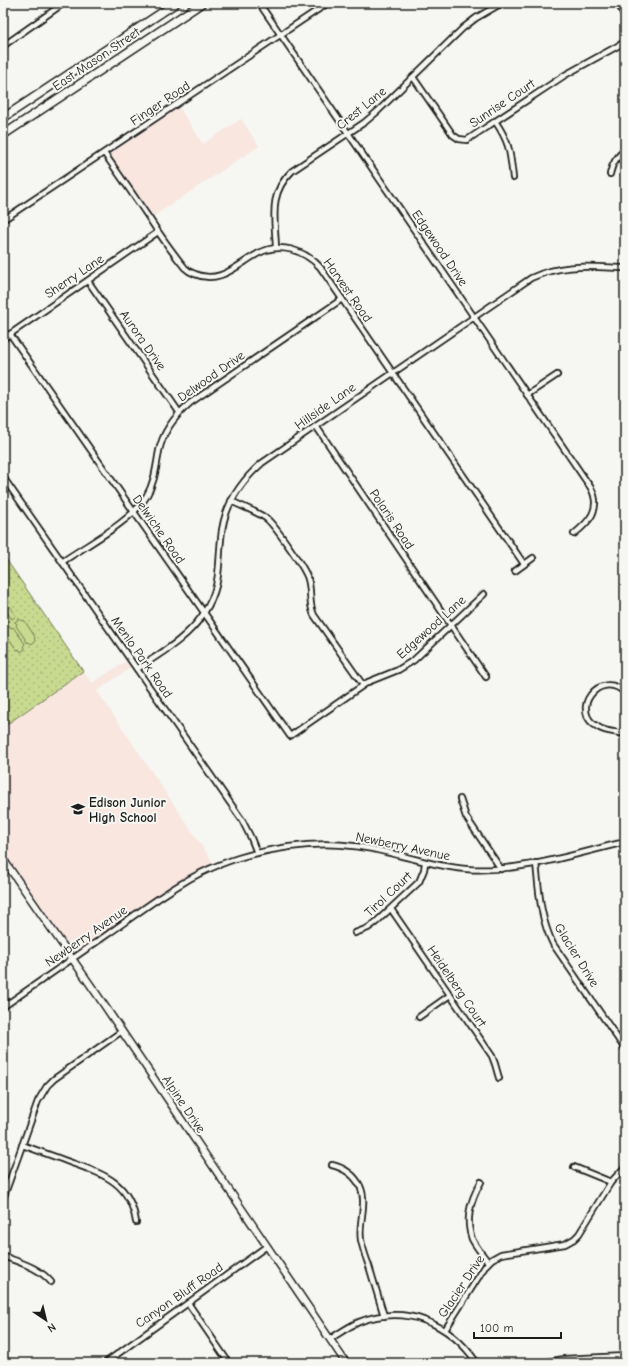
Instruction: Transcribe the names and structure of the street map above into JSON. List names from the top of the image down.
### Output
{
  "streets": {
    "main road": ["East Mason Street"],
    "street": [
      "Finger Road",
      "Sunrise Court",
      "Crest Lane",
      "Edgewood Drive",
      "Sherry Lane",
      "Harvest Road",
      "Aurora Drive",
      "Delwood Drive",
      "Hillside Lane",
      "Polaris Road",
      "Delwiche Road",
      "Edgewood Lane",
      "Menlo Park Road",
      "Newberry Avenue",
      "Tirol Court",
      "Glacier Drive",
      "Heidelberg Court",
      "Alpine Drive",
      "Canyon Bluff Road"
    ]
  },
  "crossings": [
    ["Finger Road", "Edgewood Drive"],
    ["Finger Road", "Harvest Road"],
    ["Sunrise Court", "Crest Lane"],
    ["Crest Lane", "Edgewood Drive"],
    ["Crest Lane", "Harvest Road"],
    ["Edgewood Drive", "Hillside Lane"],
    ["Sherry Lane", "Harvest Road"],
    ["Sherry Lane", "Aurora Drive"],
    ["Sherry Lane", "Delwiche Road"],
    ["Harvest Road", "Delwood Drive"],
    ["Harvest Road", "Hillside Lane"],
    ["Aurora Drive", "Delwood Drive"],
    ["Delwood Drive", "Delwiche Road"],
    ["Delwood Drive", "Menlo Park Road"],
    ["Hillside Lane", "Polaris Road"],
    ["Hillside Lane", "Delwiche Road"],
    ["Hillside Lane", "Menlo Park Road"],
    ["Polaris Road", "Edgewood Lane"],
    ["Delwiche Road", "Edgewood Lane"],
    ["Menlo Park Road", "Newberry Avenue"],
    ["Newberry Avenue", "Tirol Court"],
    ["Newberry Avenue", "Glacier Drive"],
    ["Newberry Avenue", "Alpine Drive"],
    ["Tirol Court", "Heidelberg Court"],
    ["Alpine Drive", "Canyon Bluff Road"]
  ],
  "places": {
    "school or university": ["Edison Junior High School"]
  },
  "scale_bar": "100 m",
  "north": "bottom right"
}
